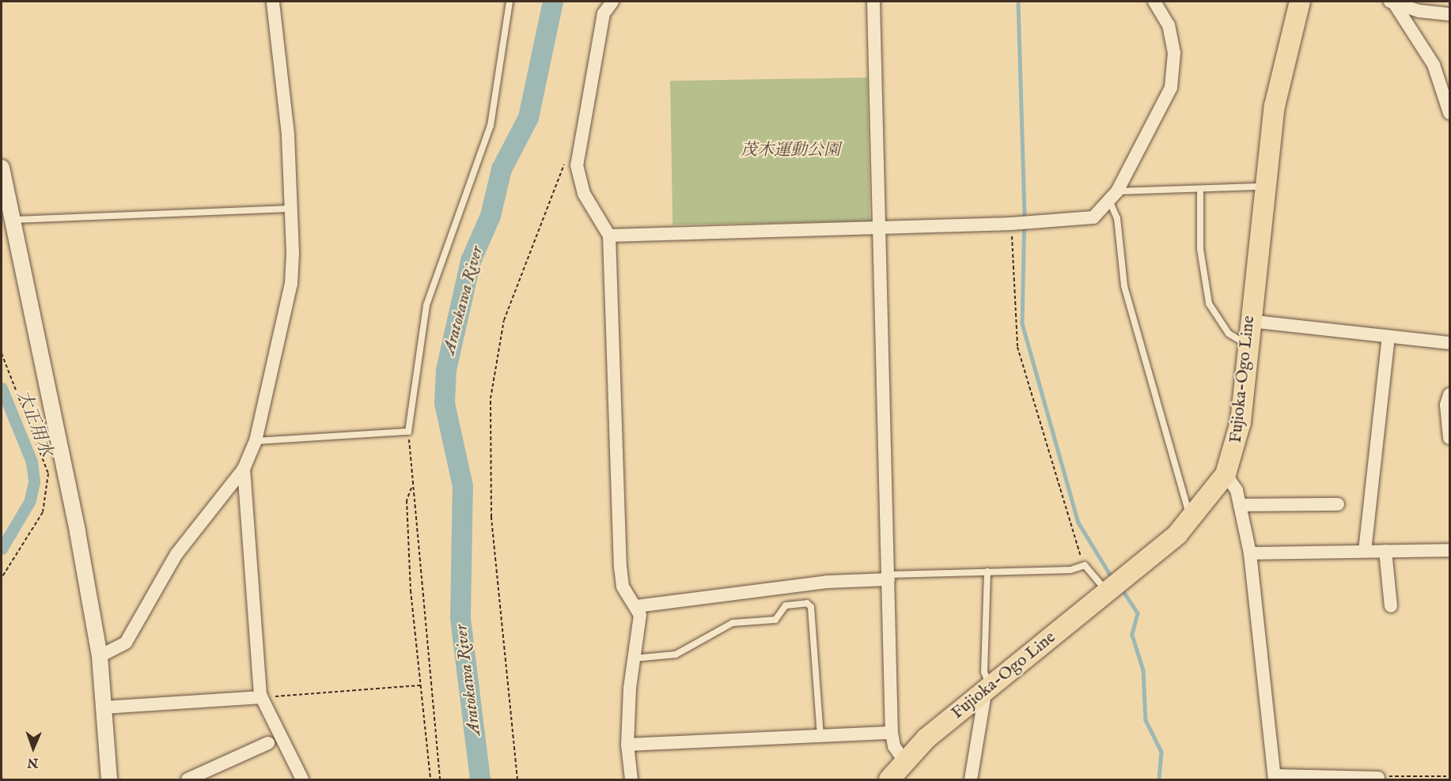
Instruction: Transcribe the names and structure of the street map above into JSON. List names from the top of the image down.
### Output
{
  "streets": {
    "main road": ["Fujioka-Ogo Line"]
  },
  "water": ["Aratokawa River", "大正用水"],
  "parks": ["茂木運動公園"],
  "north": "bottom"
}
